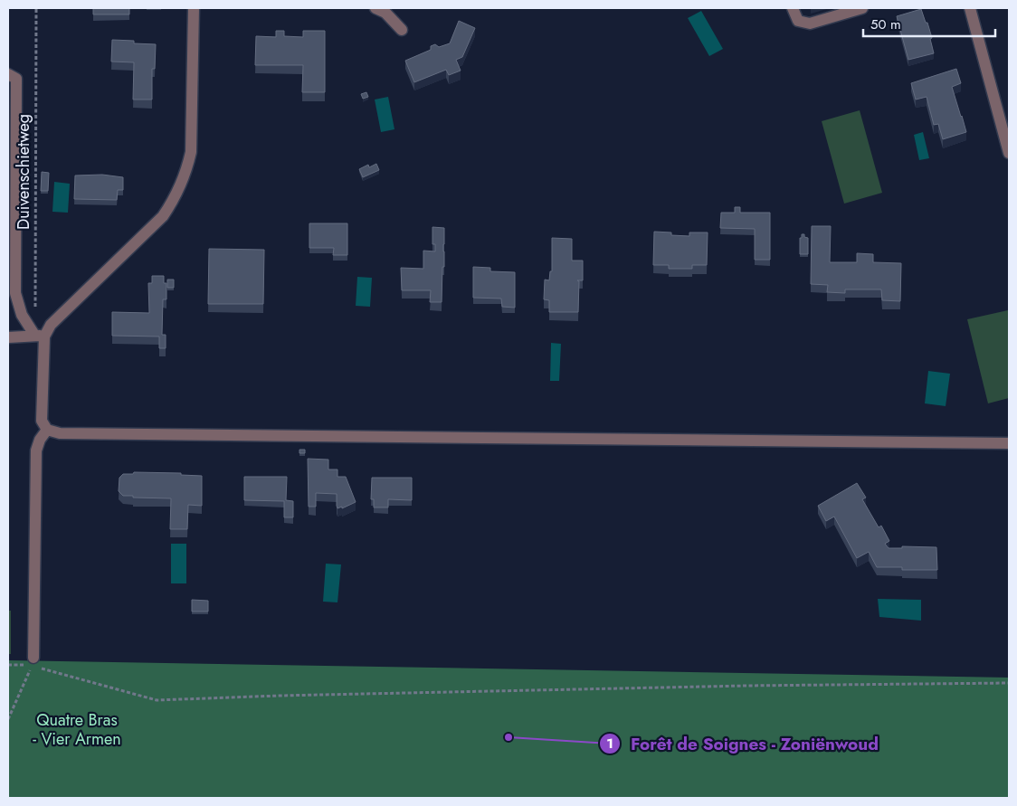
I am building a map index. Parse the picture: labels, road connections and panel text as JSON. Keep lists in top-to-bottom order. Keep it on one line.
{"streets":{"path":["Duivenschietweg"]},"parks":["Quatre Bras - Vier Armen"],"places":["Forêt de Soignes - Zoniënwoud"],"scale_bar":"50 m"}
